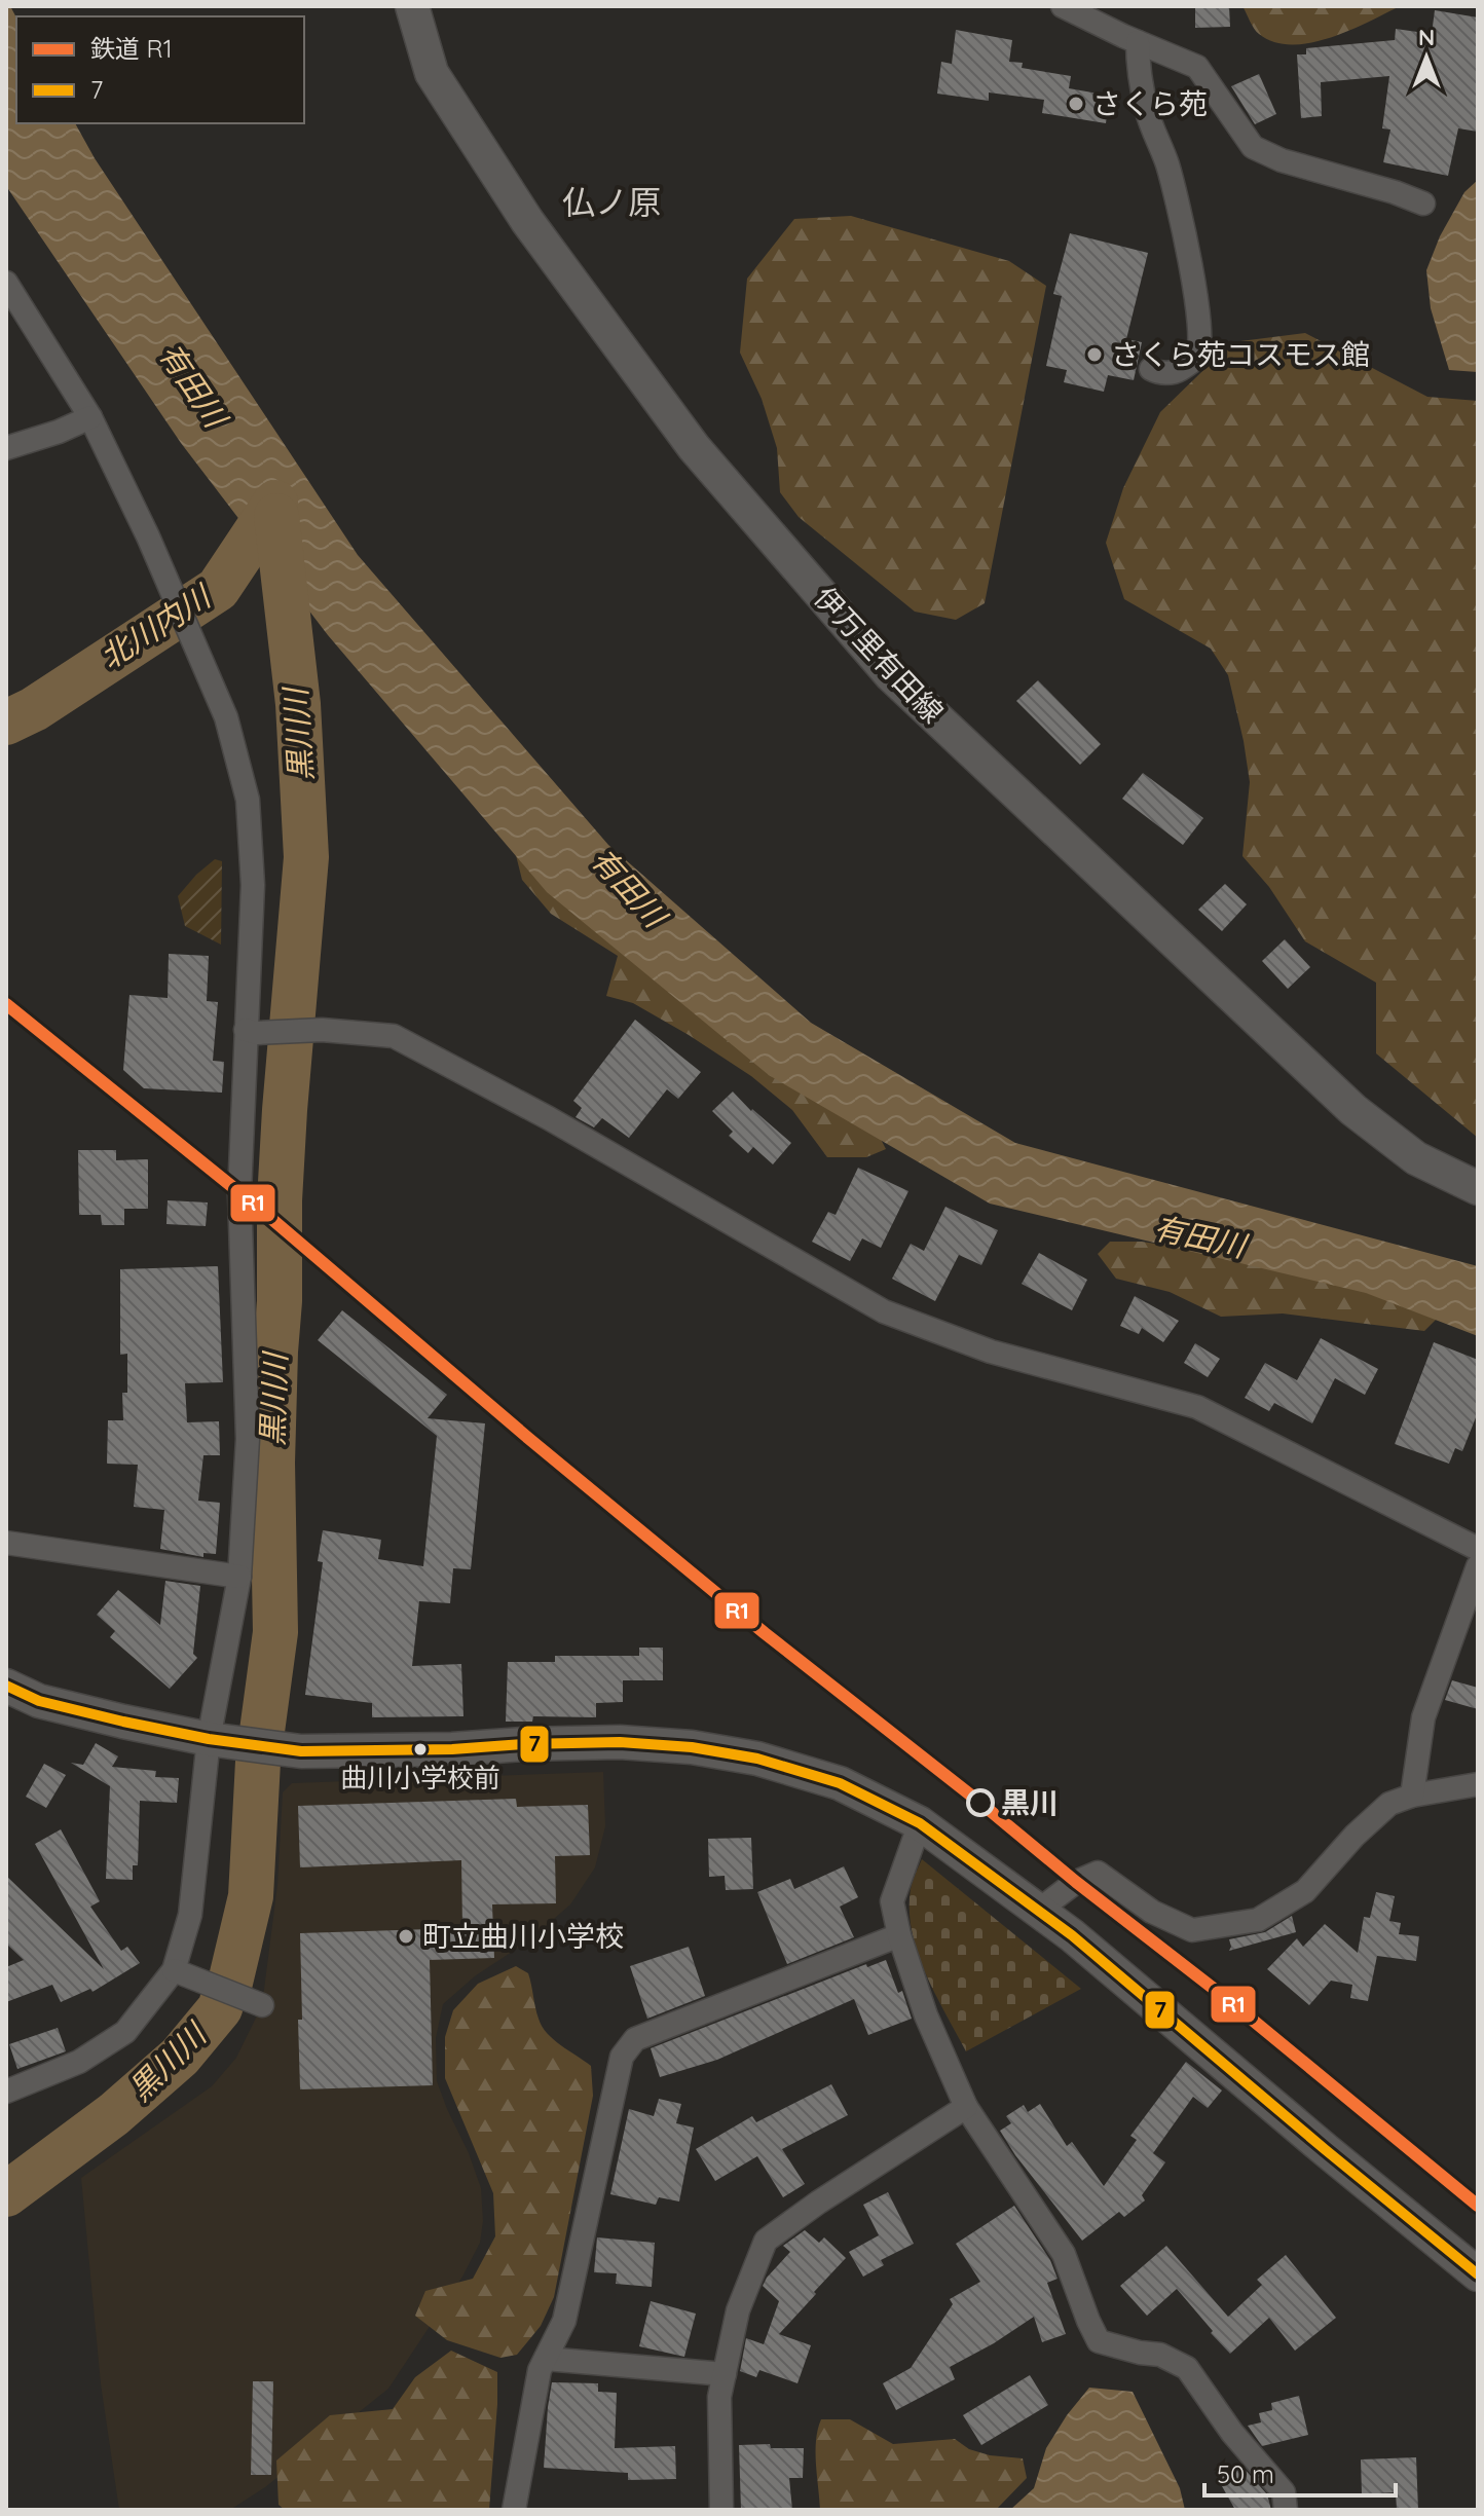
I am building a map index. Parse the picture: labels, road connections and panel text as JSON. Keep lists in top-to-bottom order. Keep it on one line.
{"streets":{"main road":["伊万里有田線"]},"districts":["仏ノ原"],"water":["有田川","北川内川","黒川川"],"places":["さくら苑","さくら苑コスモス館","曲川小学校前","黒川","町立曲川小学校"],"lines":["rail line R1","transit line 7"],"legend":["鉄道 R1","7"],"scale_bar":"50 m","north":"top"}
